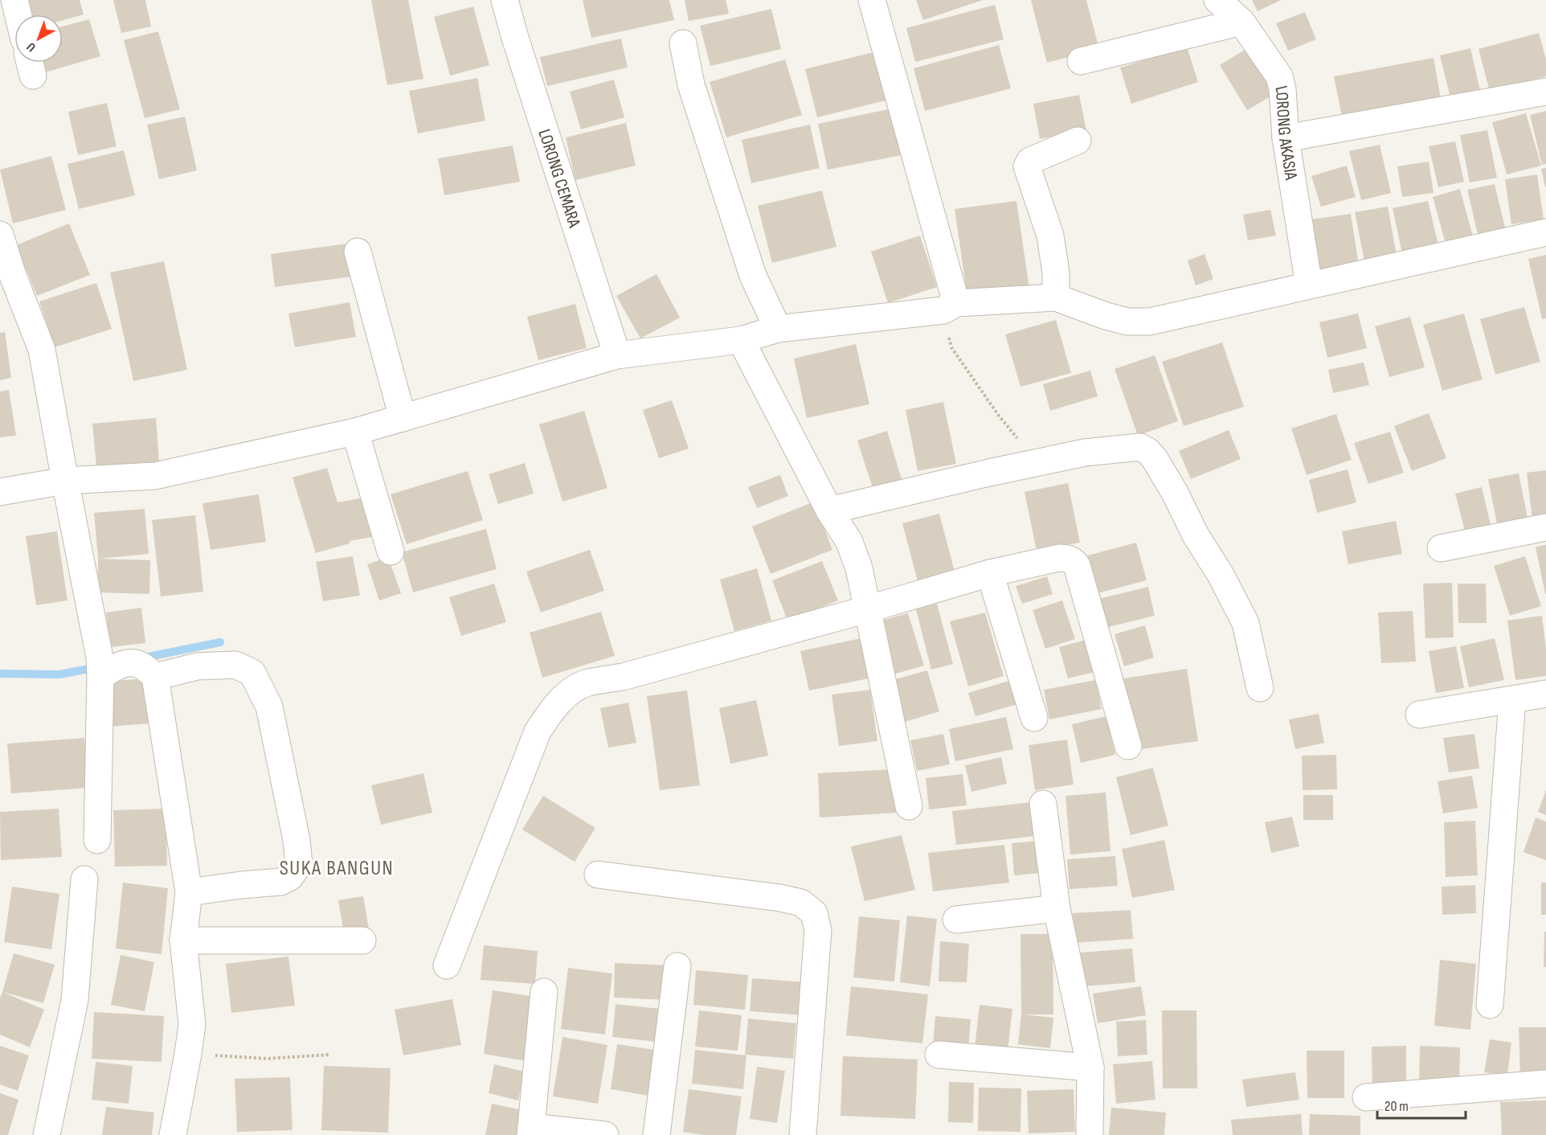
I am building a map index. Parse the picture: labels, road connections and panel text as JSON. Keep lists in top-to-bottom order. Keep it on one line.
{"streets":{"street":["LORONG AKASIA","LORONG CEMARA"]},"districts":["SUKA BANGUN"],"scale_bar":"20 m","north":"bottom left"}
